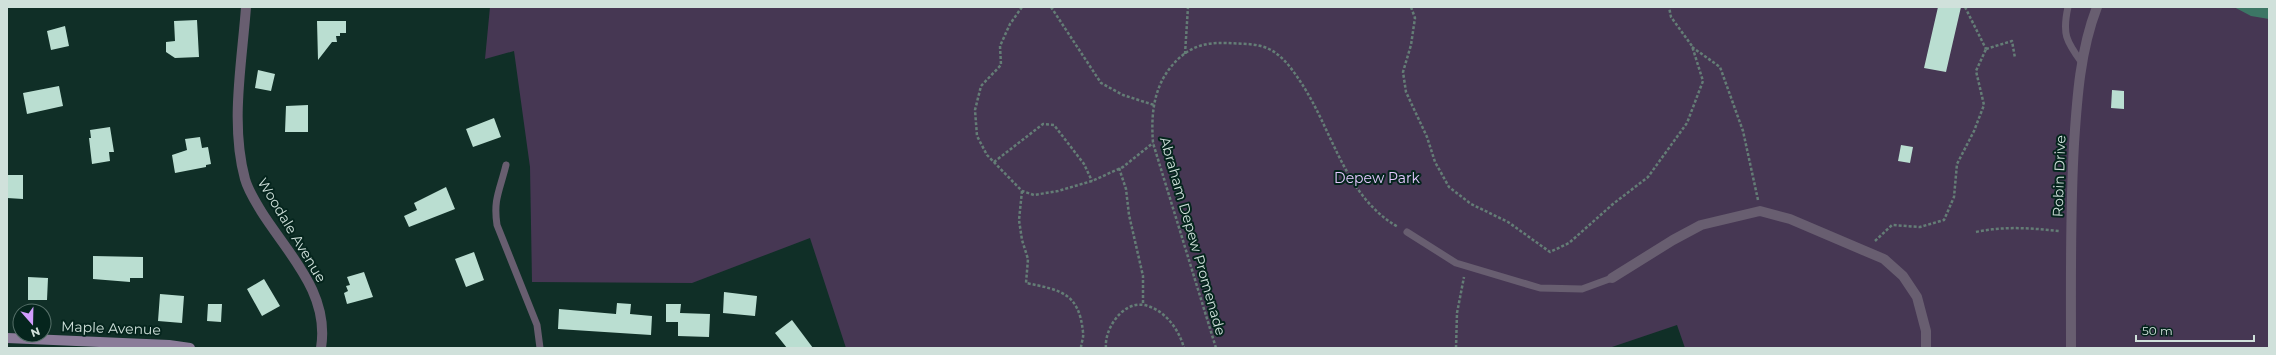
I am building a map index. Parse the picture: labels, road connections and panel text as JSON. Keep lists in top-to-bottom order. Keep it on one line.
{"streets":{"street":["Robin Drive","Woodale Avenue","Maple Avenue"],"path":["Abraham Depew Promenade"]},"parks":["Depew Park"],"scale_bar":"50 m","north":"bottom"}
